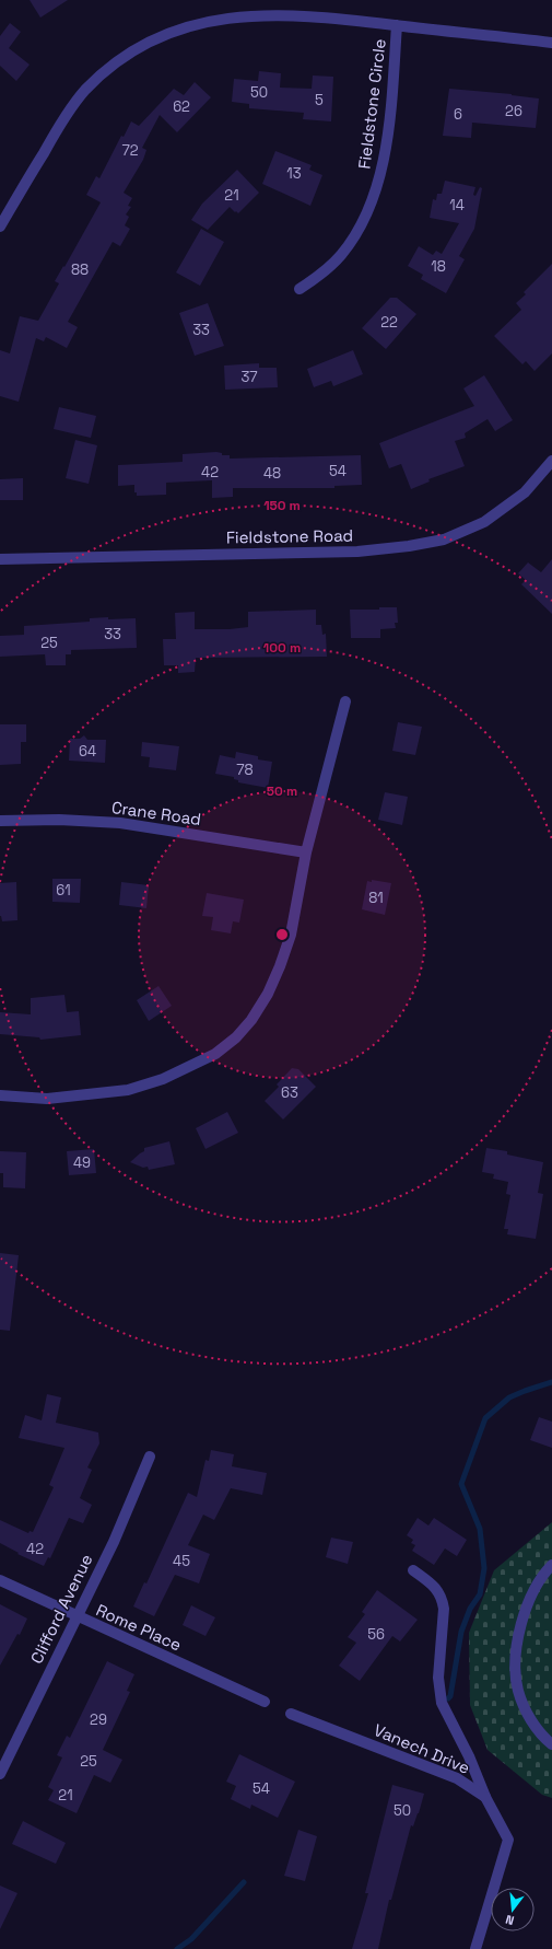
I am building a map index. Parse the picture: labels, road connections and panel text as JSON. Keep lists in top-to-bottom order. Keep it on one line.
{"streets":{"street":["Fieldstone Circle","Fieldstone Road","Crane Road","Clifford Avenue","Rome Place","Vanech Drive"]},"crossings":[["Clifford Avenue","Rome Place"]],"house_numbers":["50","5","62","26","6","72","13","21","14","18","88","22","33","37","54","42","48","33","25","64","78","61","81","63","49","42","45","56","29","25","54","21","50"],"north":"bottom","rings":["150 m","100 m","50 m"]}
